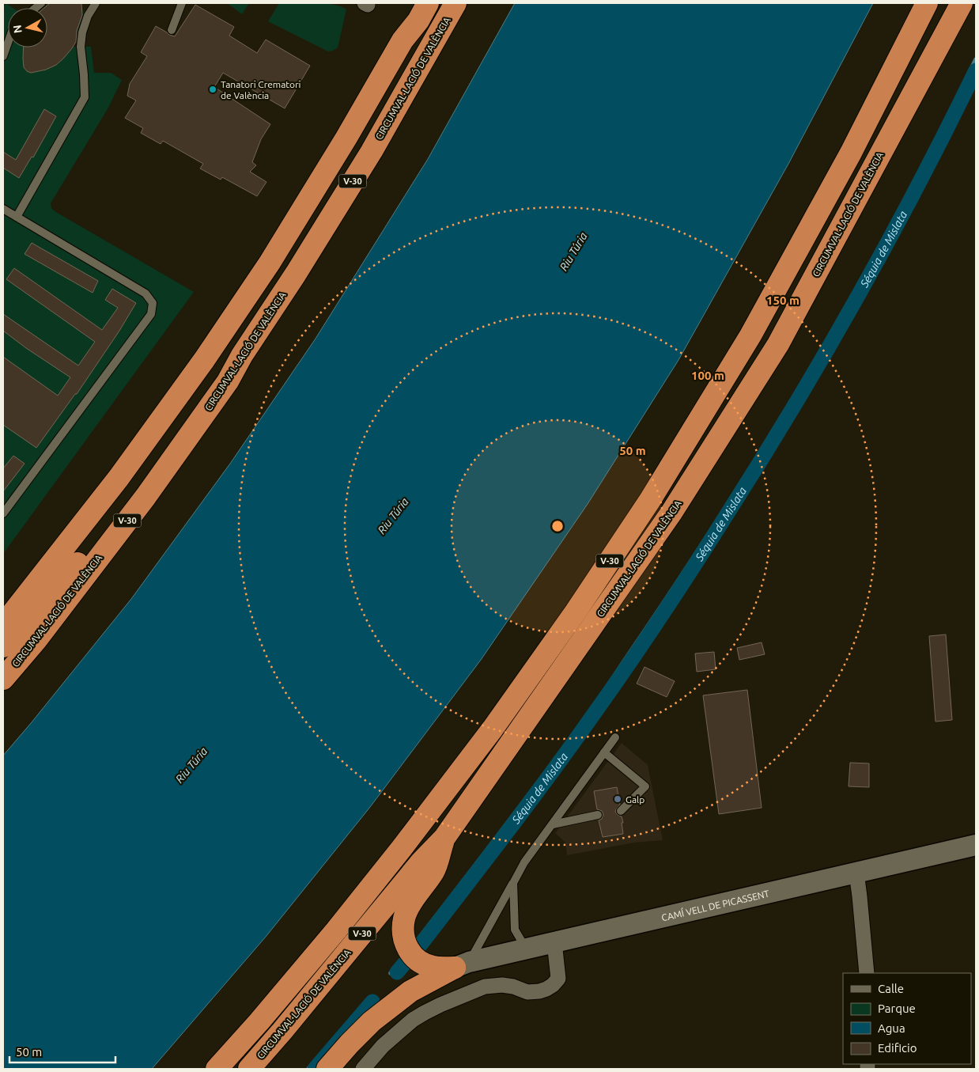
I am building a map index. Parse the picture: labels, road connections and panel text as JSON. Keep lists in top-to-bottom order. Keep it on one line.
{"streets":{"highway":["CIRCUMVAL·LACIÓ DE VALÈNCIA","V-30"],"street":["CAMÍ VELL DE PICASSENT"]},"water":["Séquia de Mislata","Riu Túria"],"places":["Tanatori Crematori de València","Galp"],"legend":["Calle","Parque","Agua","Edificio"],"scale_bar":"50 m","north":"left","rings":["150 m","100 m","50 m"]}
